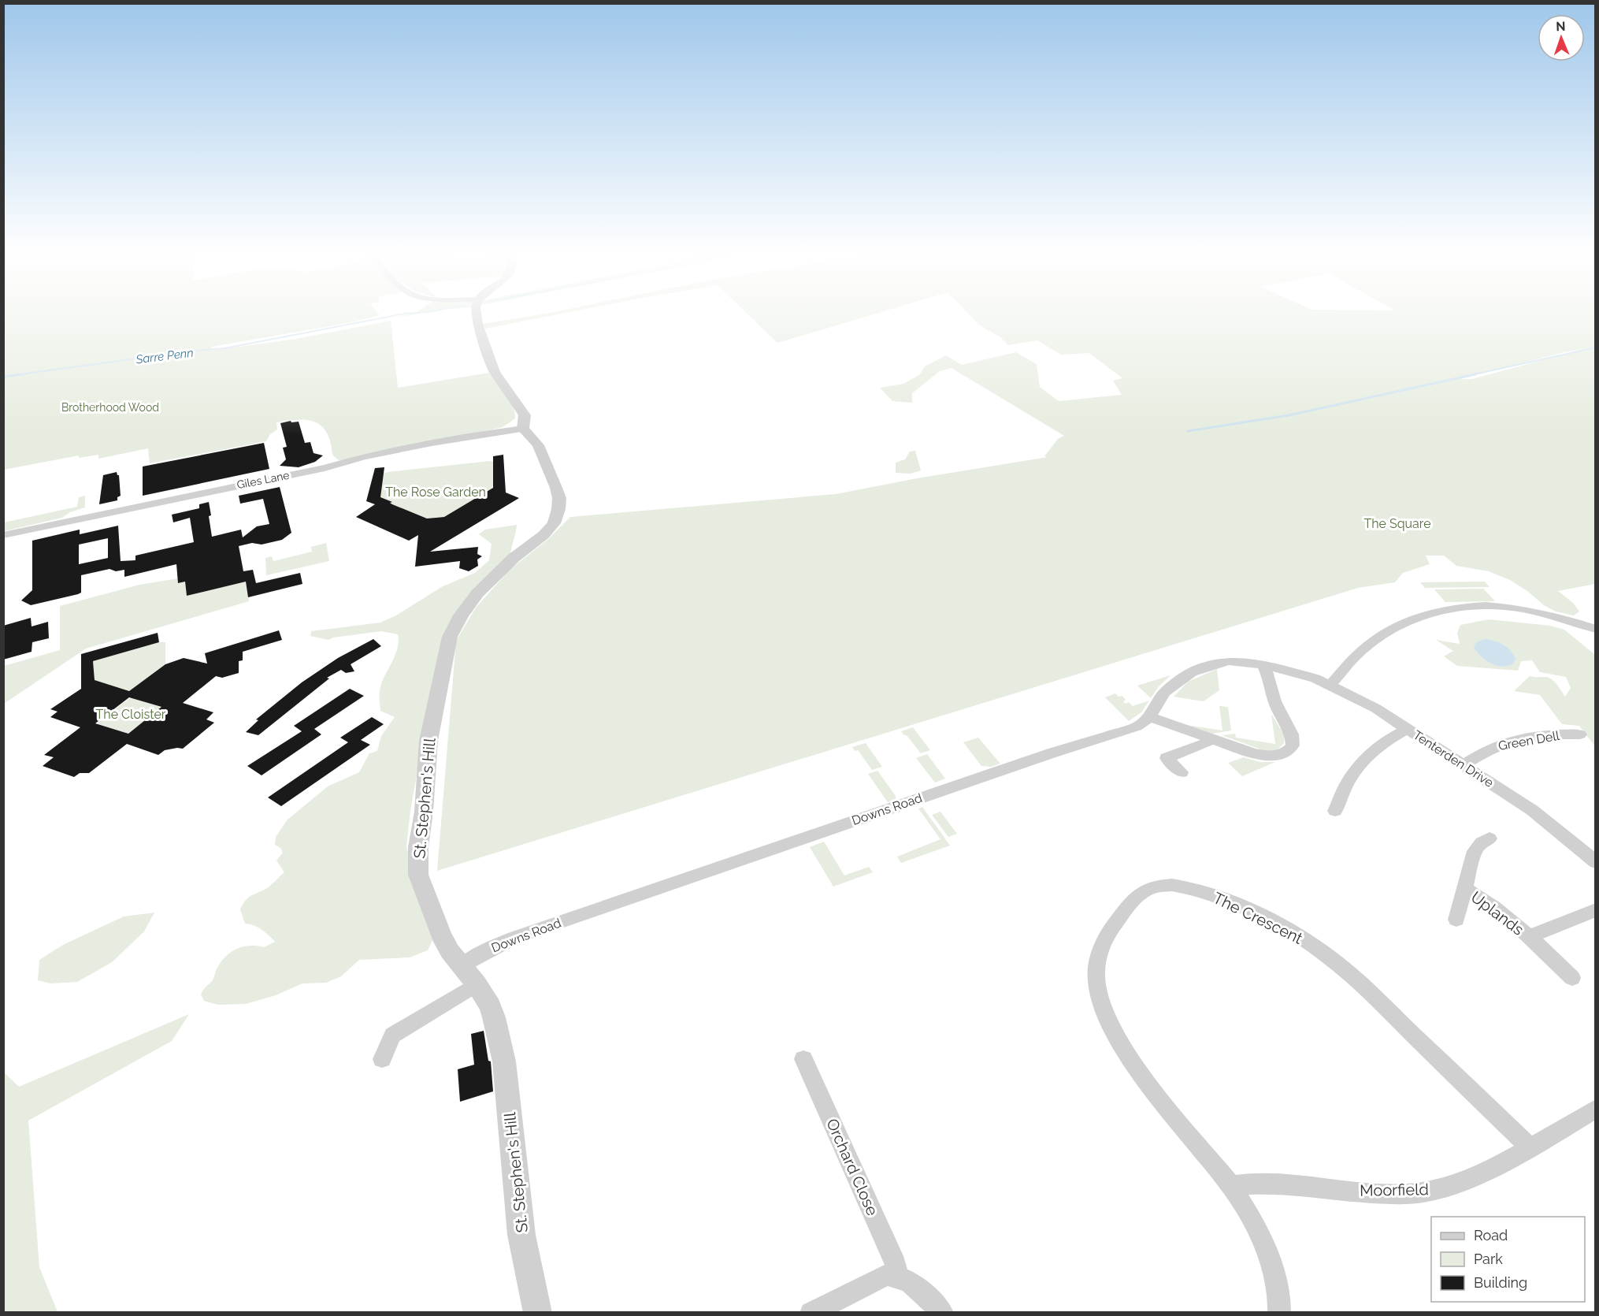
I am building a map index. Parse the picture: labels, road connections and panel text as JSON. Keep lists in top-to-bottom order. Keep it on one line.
{"streets":{"street":["Giles Lane","Green Dell","Tenterden Drive","St. Stephen's Hill","Downs Road","Uplands","The Crescent","Orchard Close","Moorfield"]},"crossings":[["Giles Lane","St. Stephen's Hill"],["Green Dell","Tenterden Drive"],["Tenterden Drive","Downs Road"],["St. Stephen's Hill","Downs Road"],["The Crescent","Moorfield"]],"water":["Sarre Penn"],"parks":["Brotherhood Wood","The Rose Garden","The Square","The Cloister"],"legend":["Road","Park","Building"],"north":"top"}
